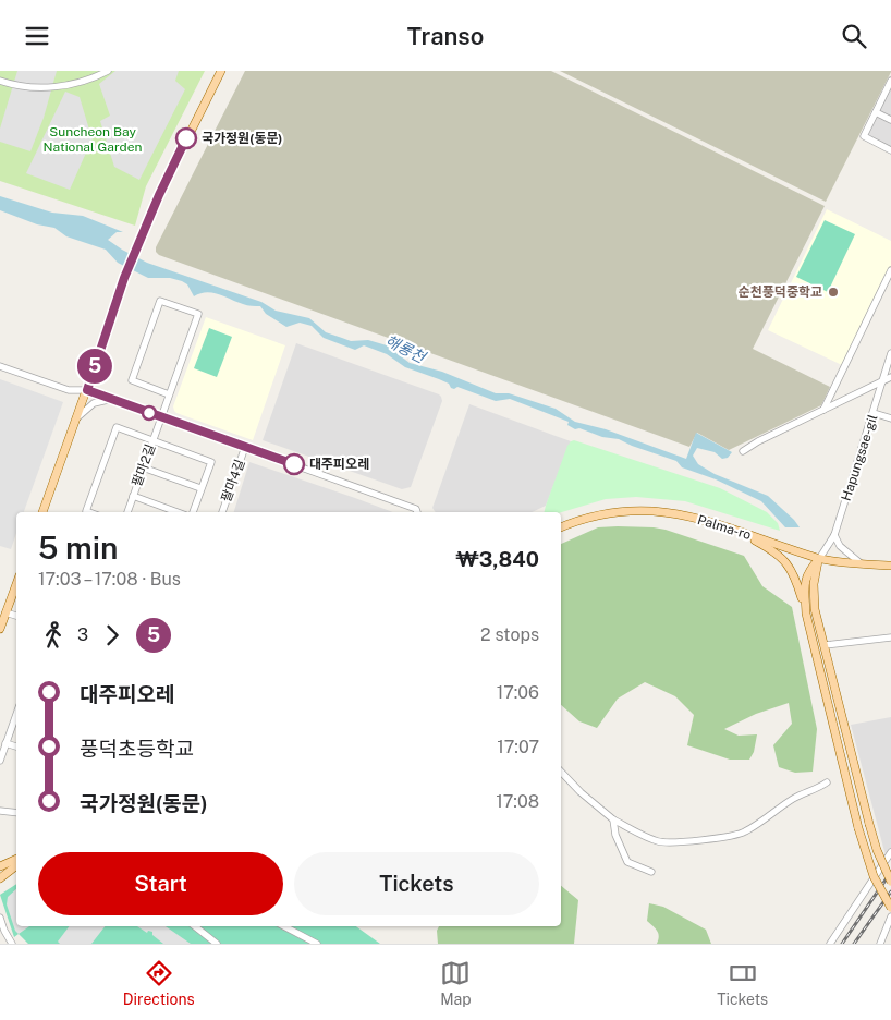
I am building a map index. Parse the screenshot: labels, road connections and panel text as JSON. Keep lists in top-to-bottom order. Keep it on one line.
{"streets":{"main road":["Palma-ro"],"street":["Hapungsae-gil","팔마2길","팔마4길"]},"crossings":[["Hapungsae-gil","Palma-ro"]],"water":["해룡천"],"parks":["Suncheon Bay National Garden"],"places":["국가정원(동문)","순천풍덕중학교","대주피오레"],"lines":["bus line 5"],"page":{"header":"Transo","on_map":"5","heading":["5 min","17:03 – 17:08 · Bus","₩3,840"],"legs":["3","5","2 stops"],"list":[{"name":"대주피오레","value":"17:06"},{"name":"풍덕초등학교","value":"17:07"},{"name":"국가정원(동문)","value":"17:08"}],"buttons":["Start","Tickets"],"tabs":["Directions","Map","Tickets"]}}
